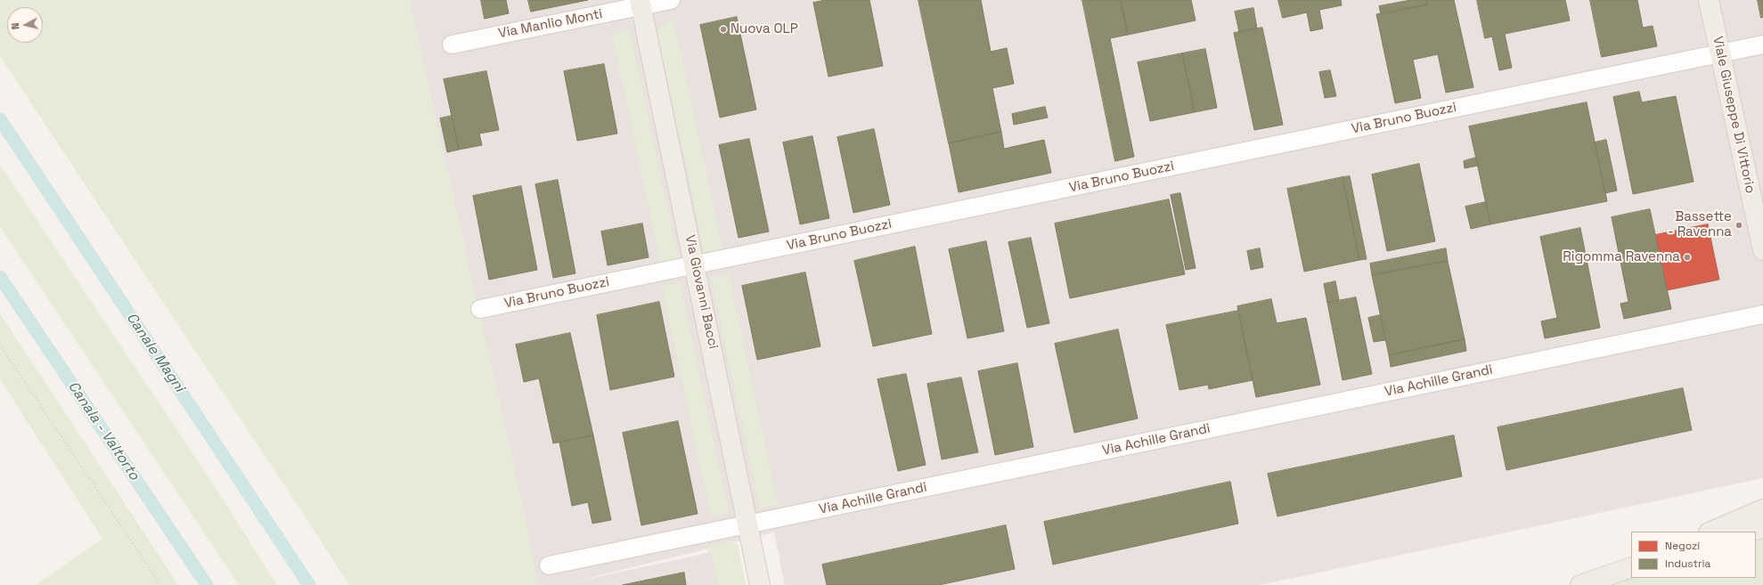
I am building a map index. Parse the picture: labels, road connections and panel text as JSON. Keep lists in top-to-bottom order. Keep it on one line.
{"streets":{"main road":["Viale Giuseppe Di Vittorio","Via Giovanni Bacci"],"street":["Via Manlio Monti","Via Bruno Buozzi","Via Achille Grandi"]},"crossings":[["Via Manlio Monti","Via Giovanni Bacci"],["Viale Giuseppe Di Vittorio","Via Bruno Buozzi"],["Via Bruno Buozzi","Via Giovanni Bacci"],["Via Giovanni Bacci","Via Achille Grandi"]],"water":["Canale Magni","Canala - Valtorto"],"places":["Nuova OLP","Bassette - Ravenna","Rigomma Ravenna"],"legend":["Negozi","Industria"],"north":"left"}
